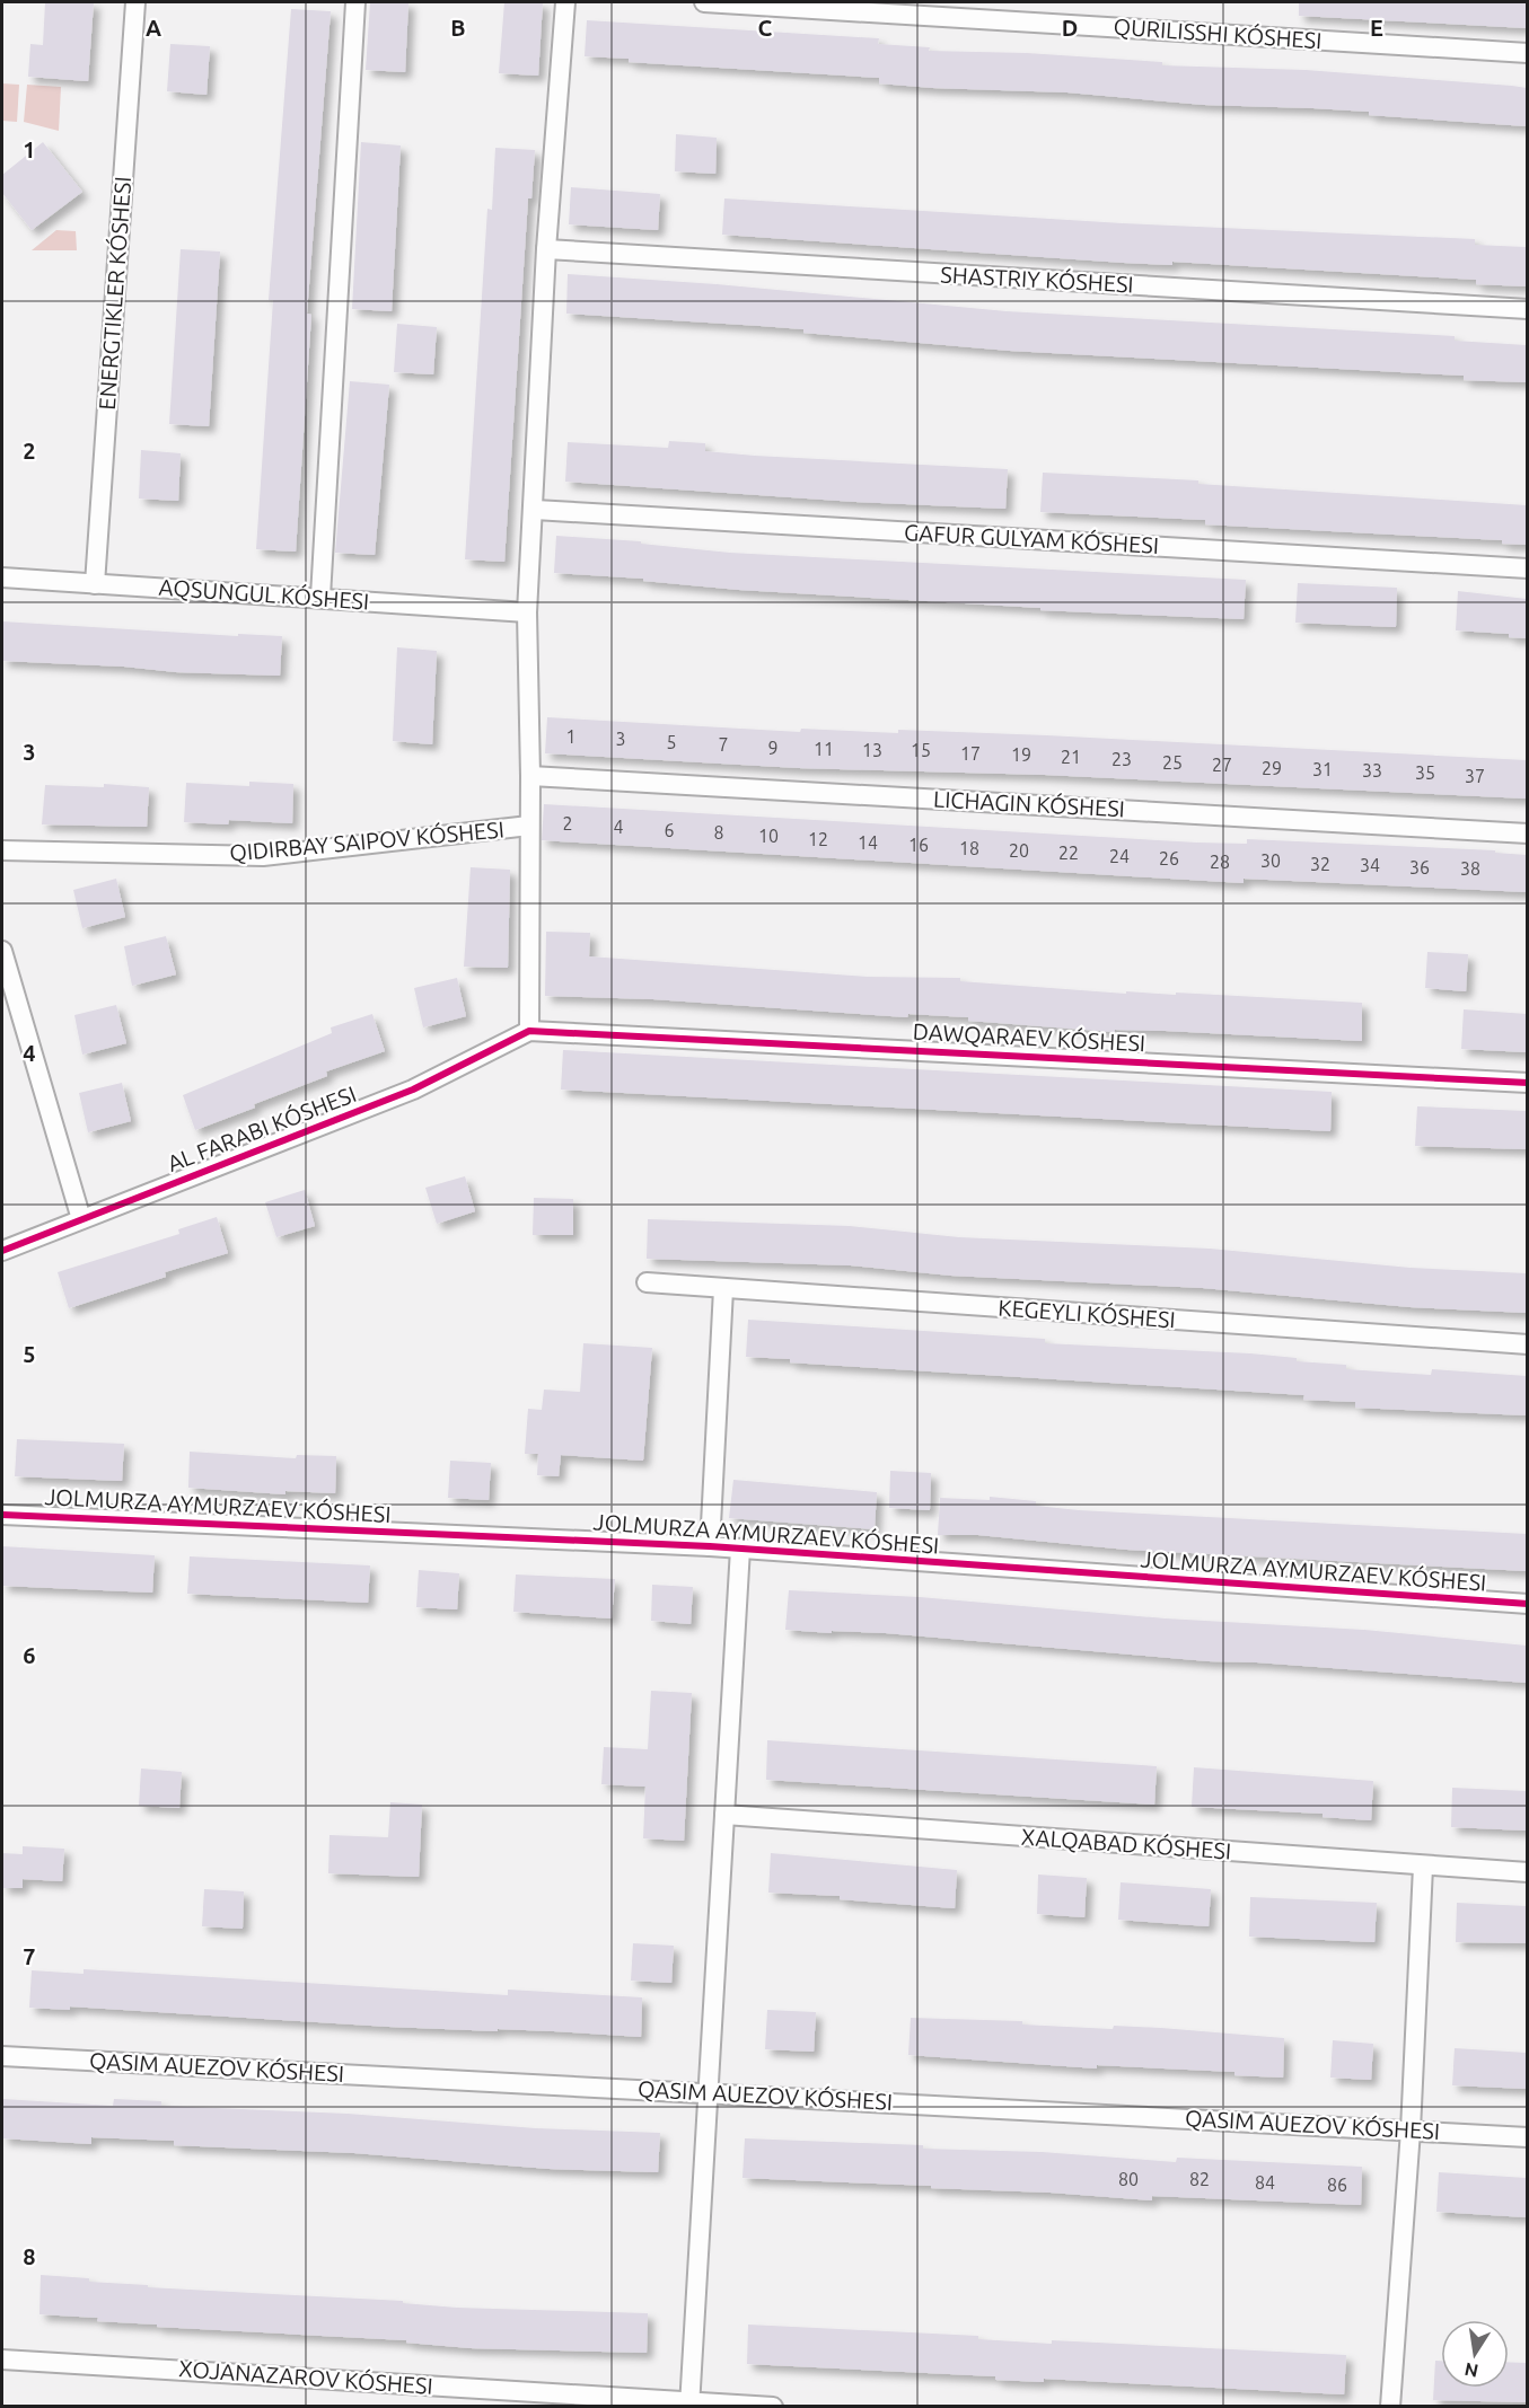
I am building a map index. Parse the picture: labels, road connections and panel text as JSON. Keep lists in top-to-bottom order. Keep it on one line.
{"streets":{"street":["SHASTRIY KÓSHESI","ENERGTIKLER KÓSHESI","GAFUR GULYAM KÓSHESI","AQSUNGUL KÓSHESI","LICHAGIN KÓSHESI","DAWQARAEV KÓSHESI","AL FARABI KÓSHESI","KEGEYLI KÓSHESI","JOLMURZA AYMURZAEV KÓSHESI","XALQABAD KÓSHESI","XOJANAZAROV KÓSHESI"]},"crossings":[["ENERGTIKLER KÓSHESI","AQSUNGUL KÓSHESI"],["DAWQARAEV KÓSHESI","AL FARABI KÓSHESI"]],"house_numbers":["1","3","5","7","9","11","13","15","17","19","21","23","25","27","29","31","33","35","37","2","4","6","8","10","12","14","16","18","20","22","24","26","30","28","32","34","36","38","80","82","84","86"],"north":"bottom","grid":{"columns":["A","B","C","D","E"],"rows":["1","2","3","4","5","6","7","8"]}}
